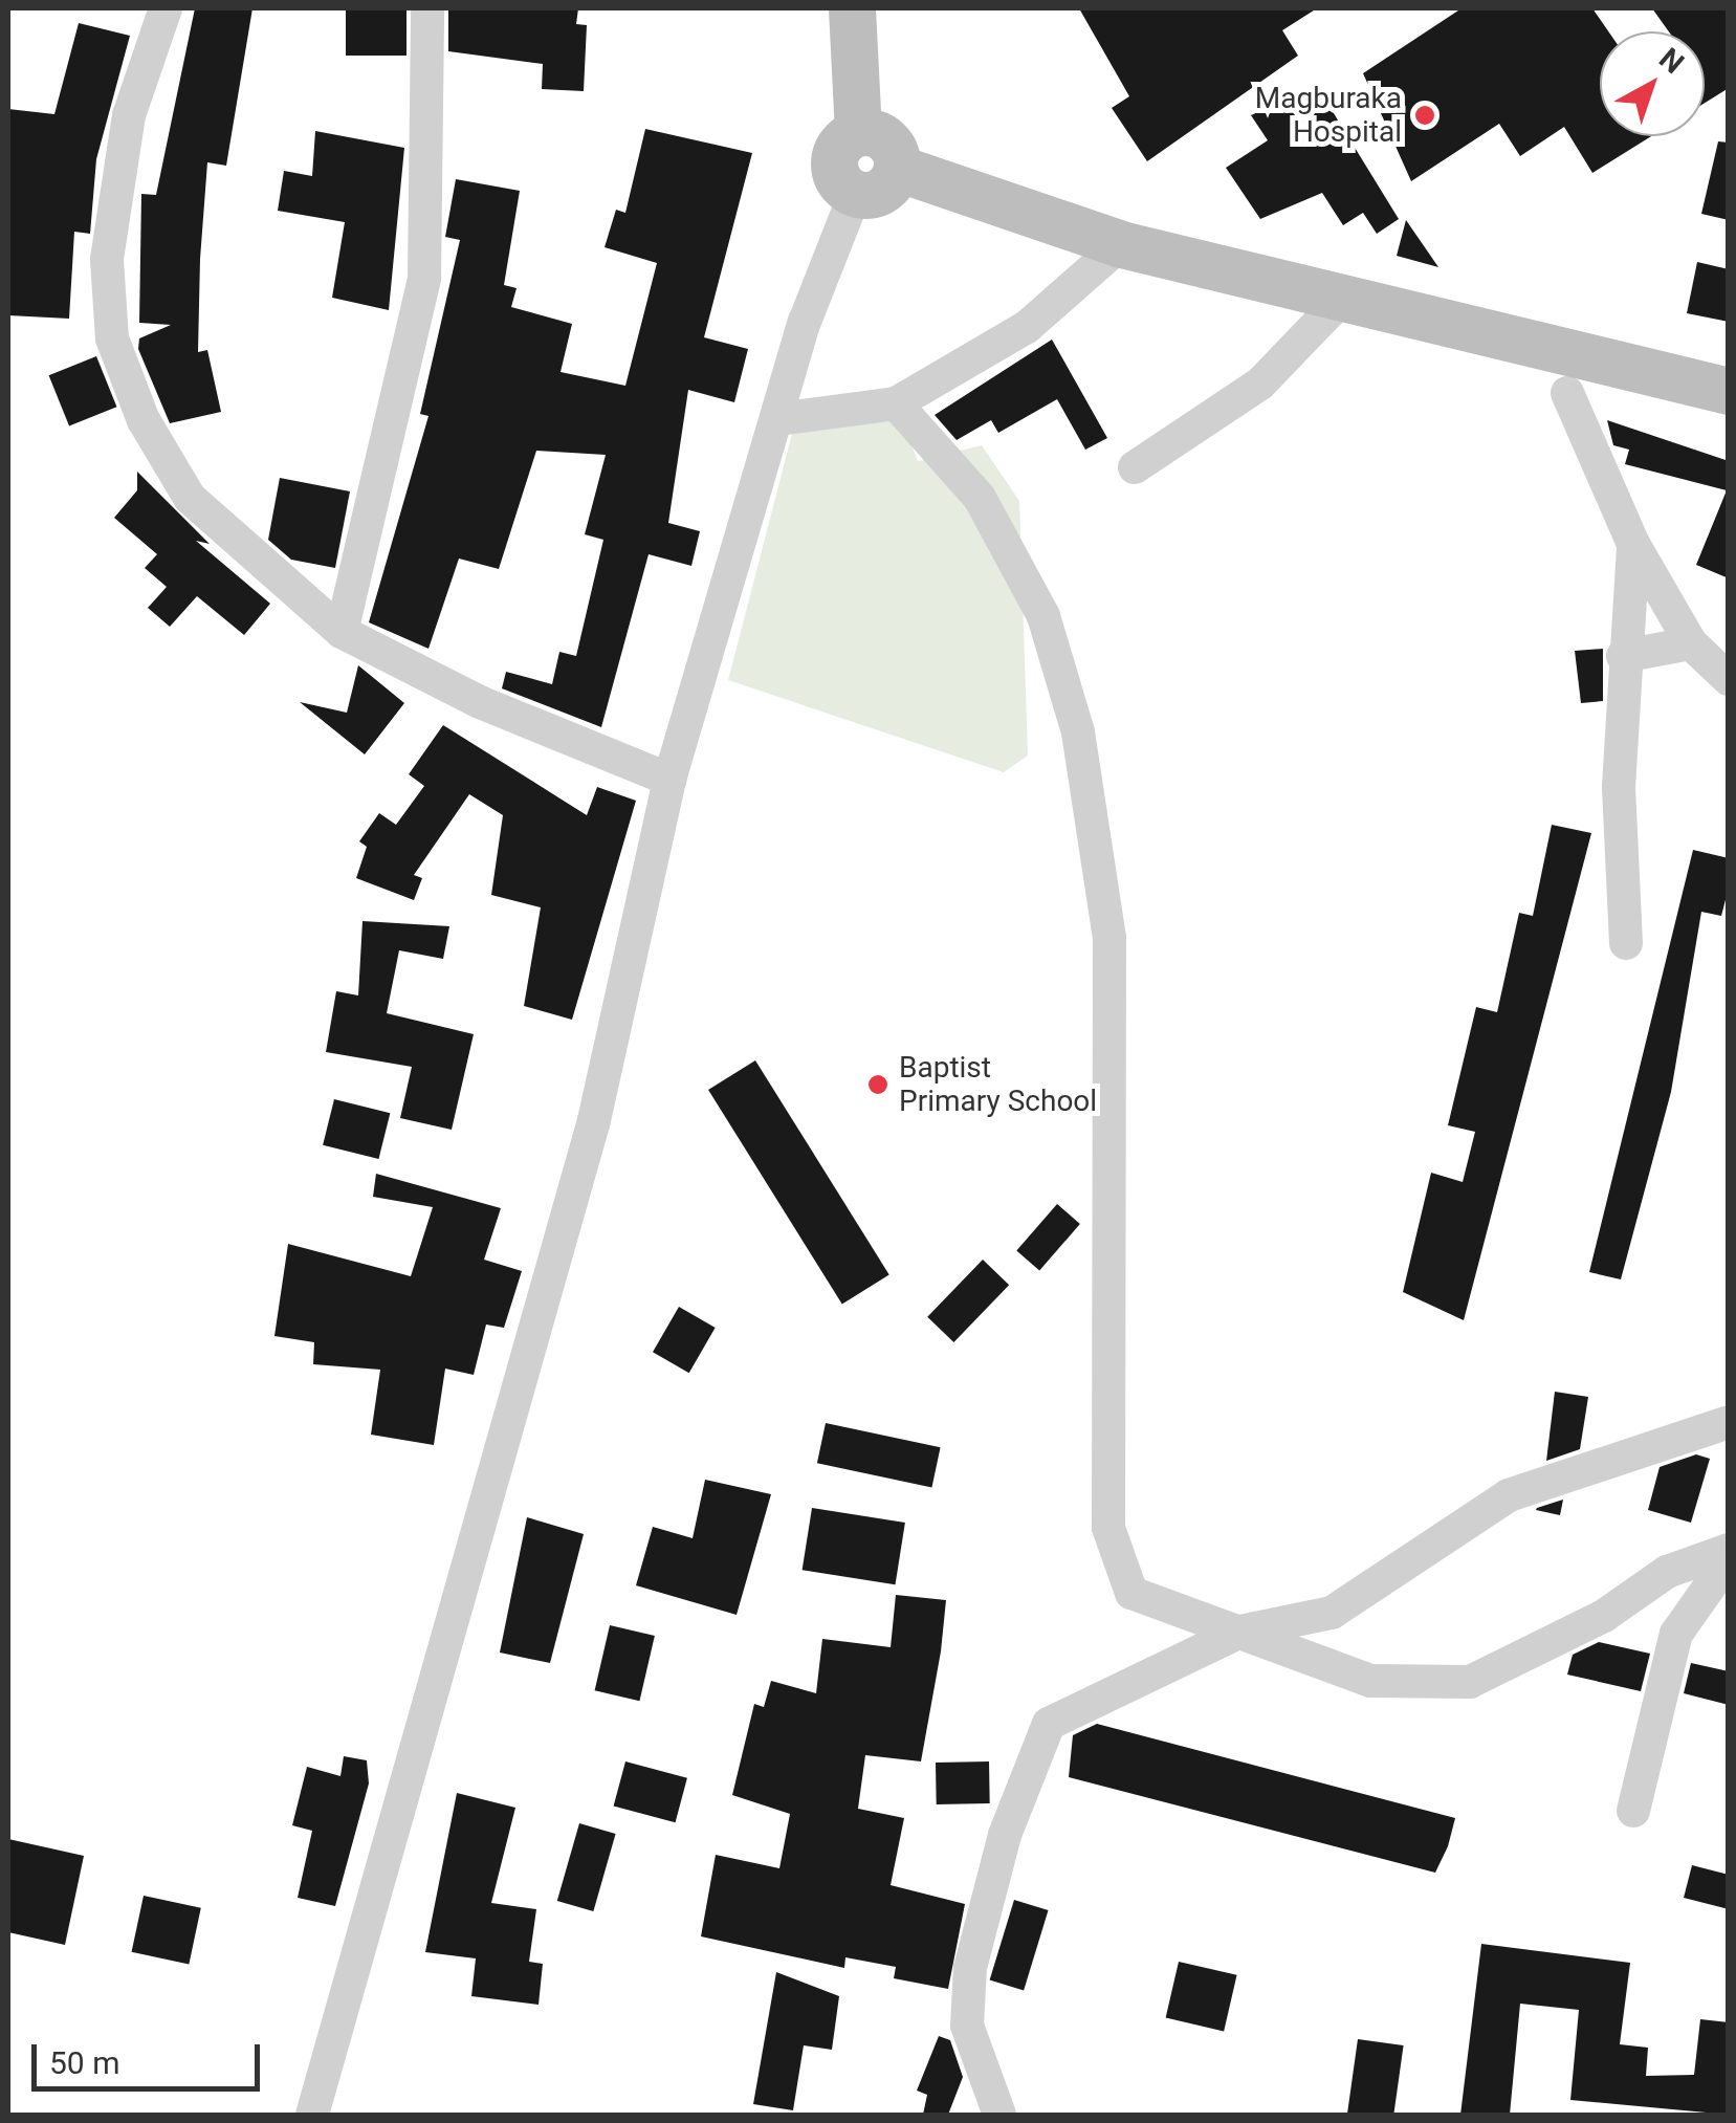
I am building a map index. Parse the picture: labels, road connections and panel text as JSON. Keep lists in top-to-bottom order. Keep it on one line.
{"places":["Magburaka Hospital","Baptist Primary School"],"scale_bar":"50 m","north":"top right"}
